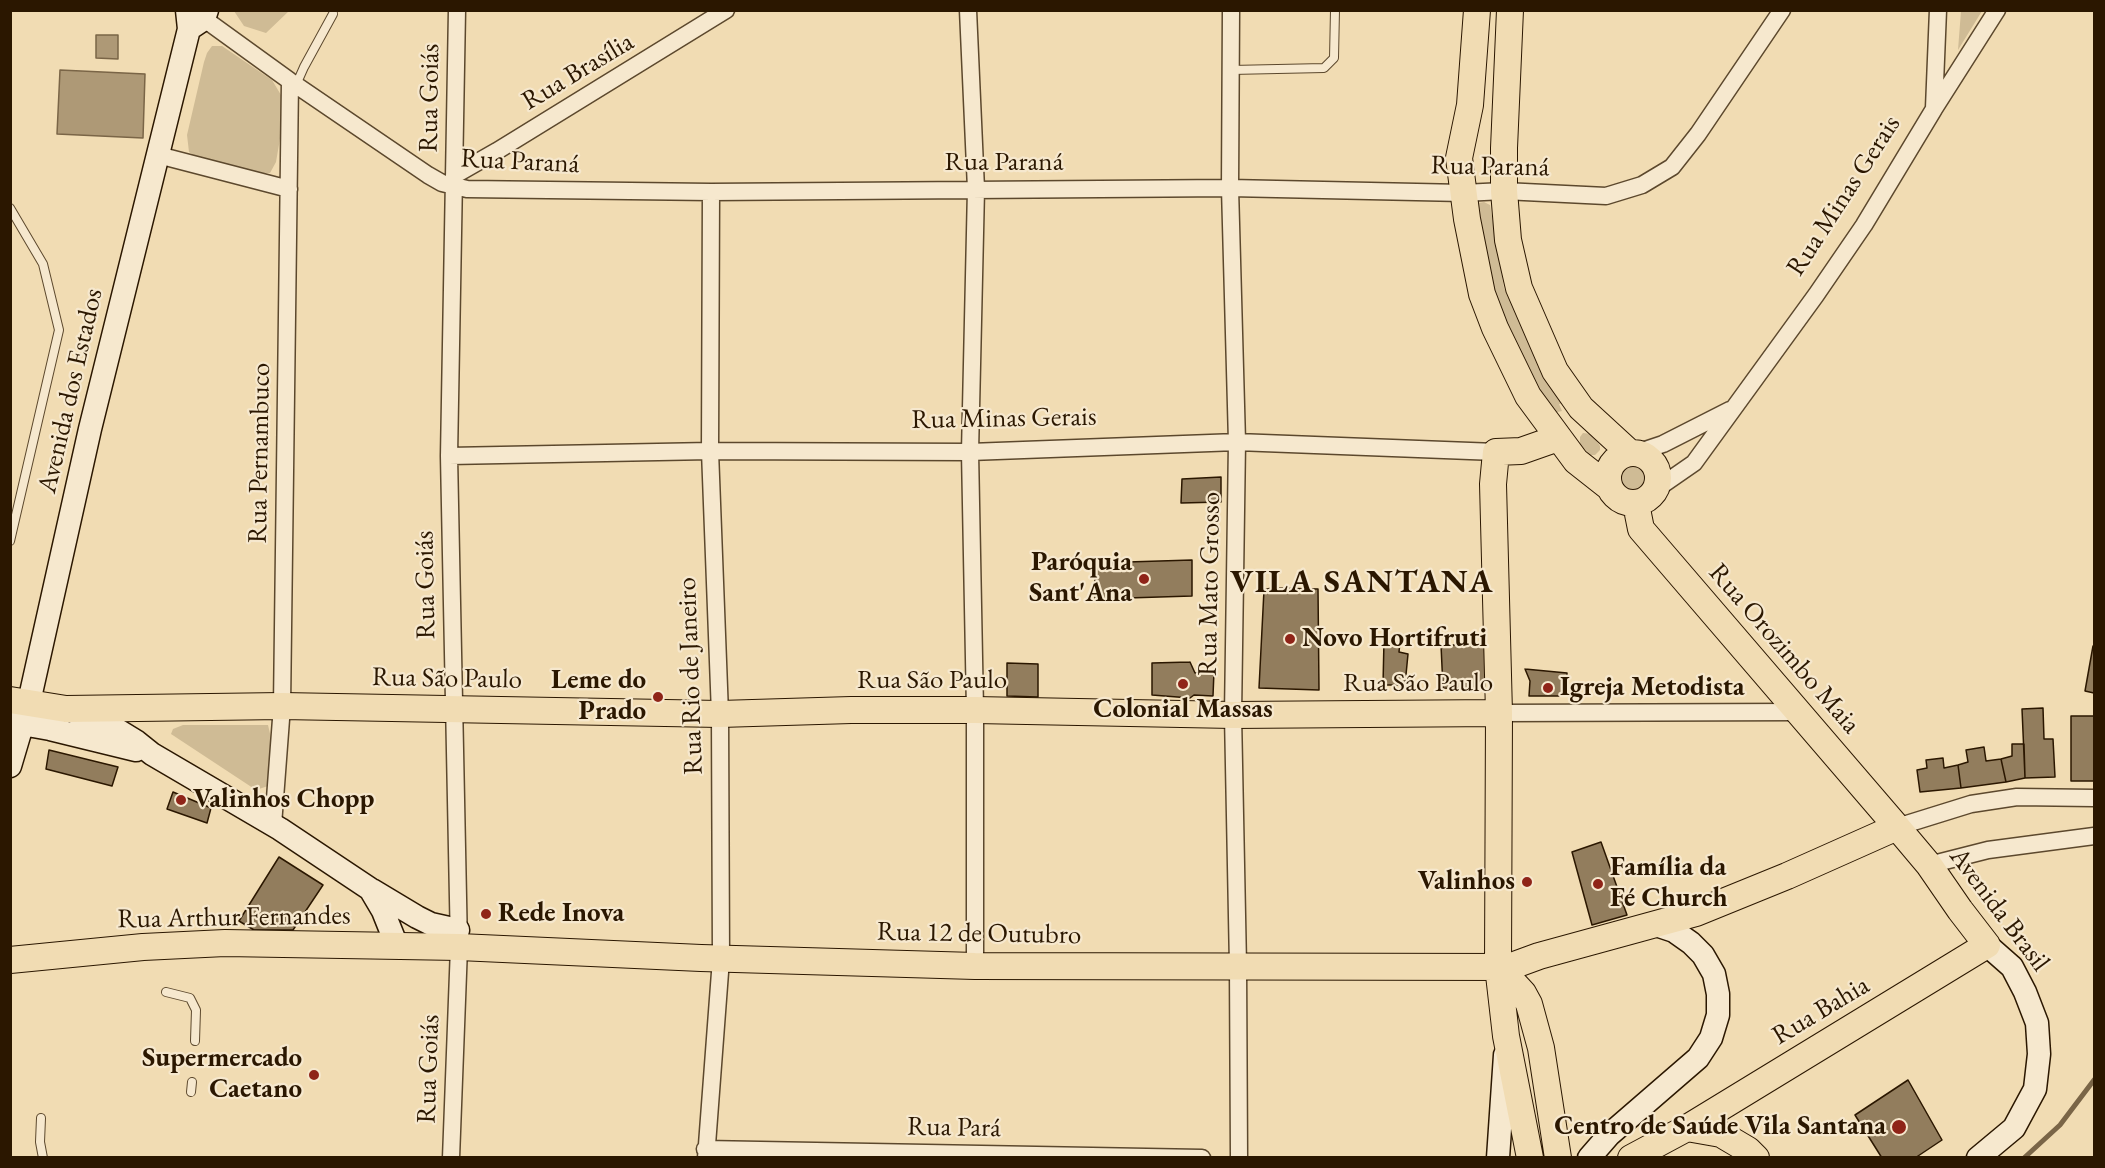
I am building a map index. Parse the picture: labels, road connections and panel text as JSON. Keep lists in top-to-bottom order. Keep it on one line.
{"streets":{"main road":["Rua Minas Gerais","Avenida dos Estados","Rua Orozimbo Maia","Rua São Paulo","Avenida Brasil","Rua Arthur Fernandes","Rua 12 de Outubro","Rua Bahia"],"street":["Rua Brasília","Rua Goiás","Rua Paraná","Rua Pernambuco","Rua Mato Grosso","Rua Rio de Janeiro","Rua Pará"]},"crossings":[["Rua Brasília","Rua Goiás"],["Rua Brasília","Rua Paraná"],["Rua Goiás","Rua Paraná"],["Rua Goiás","Rua Minas Gerais"],["Rua Goiás","Rua São Paulo"],["Rua Goiás","Rua Arthur Fernandes"],["Rua Goiás","Rua 12 de Outubro"],["Rua Paraná","Avenida dos Estados"],["Rua Paraná","Rua Pernambuco"],["Rua Paraná","Rua Mato Grosso"],["Rua Paraná","Rua Rio de Janeiro"],["Rua Minas Gerais","Rua Mato Grosso"],["Rua Minas Gerais","Rua Orozimbo Maia"],["Rua Minas Gerais","Rua Rio de Janeiro"],["Avenida dos Estados","Rua São Paulo"],["Rua Pernambuco","Rua São Paulo"],["Rua Mato Grosso","Rua São Paulo"],["Rua Mato Grosso","Rua 12 de Outubro"],["Rua Orozimbo Maia","Rua São Paulo"],["Rua Orozimbo Maia","Avenida Brasil"],["Rua Orozimbo Maia","Rua 12 de Outubro"],["Rua Rio de Janeiro","Rua São Paulo"],["Rua Rio de Janeiro","Rua 12 de Outubro"],["Rua Rio de Janeiro","Rua Pará"],["Avenida Brasil","Rua 12 de Outubro"],["Avenida Brasil","Rua Bahia"],["Rua Arthur Fernandes","Rua 12 de Outubro"]],"districts":["VILA SANTANA"],"places":["Paróquia Sant'Ana","Novo Hortifruti","Colonial Massas","Igreja Metodista","Leme do Prado","Valinhos Chopp","Valinhos","Família da Fé Church","Rede Inova","Supermercado Caetano","Centro de Saúde Vila Santana"]}
